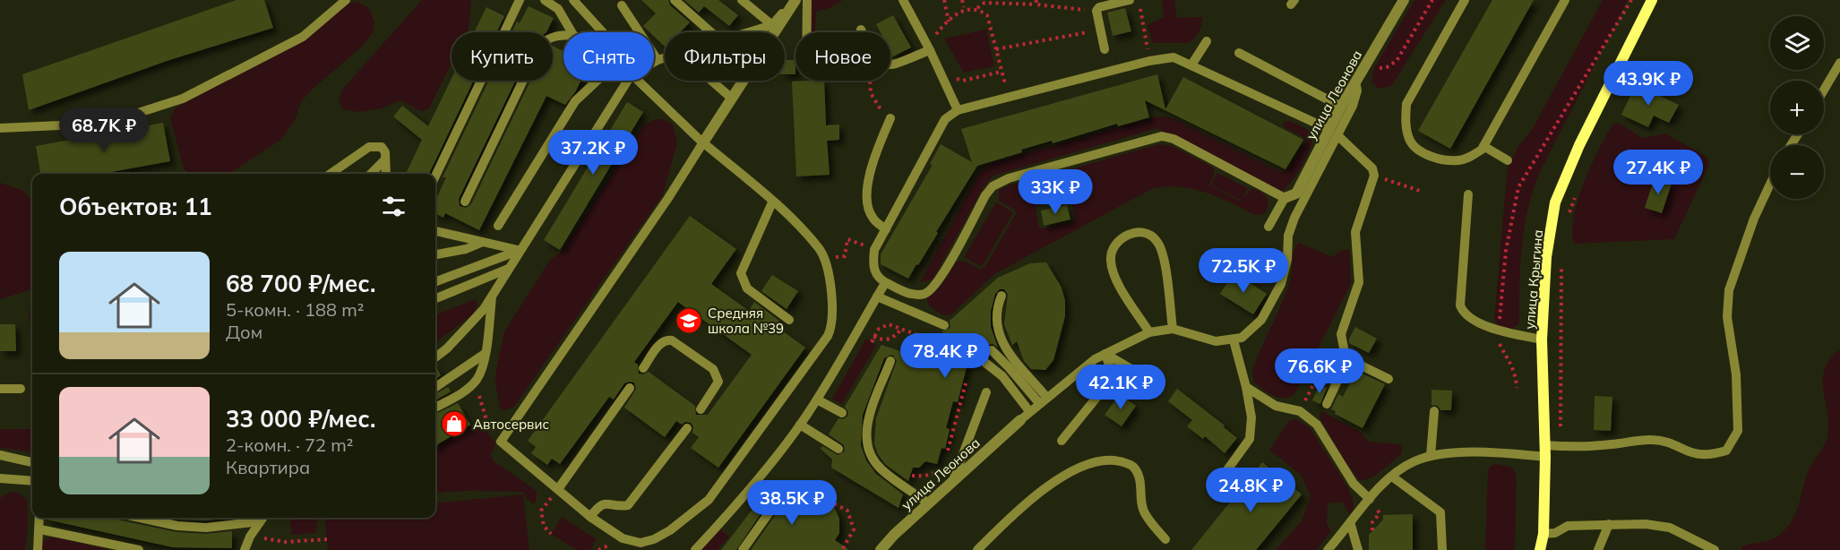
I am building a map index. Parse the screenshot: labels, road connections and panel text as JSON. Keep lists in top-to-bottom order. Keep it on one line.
{"streets":{"main road":["улица Крыгина"],"street":["улица Леонова"]},"places":{"school or university":["Средняя школа №39"],"shop":["Автосервис"]},"page":{"map_buttons":["+","−"],"chip":["Купить","Снять","Фильтры","Новое"],"price":["43.9K ₽","68.7K ₽","37.2K ₽","27.4K ₽","33K ₽","72.5K ₽","78.4K ₽","76.6K ₽","42.1K ₽","24.8K ₽","38.5K ₽"],"heading":"Объектов: 11","list":[{"name":"68 700 ₽/мес.","note":"5-комн. · 188 m² · Дом"},{"name":"33 000 ₽/мес.","note":"2-комн. · 72 m² · Квартира"}]}}
